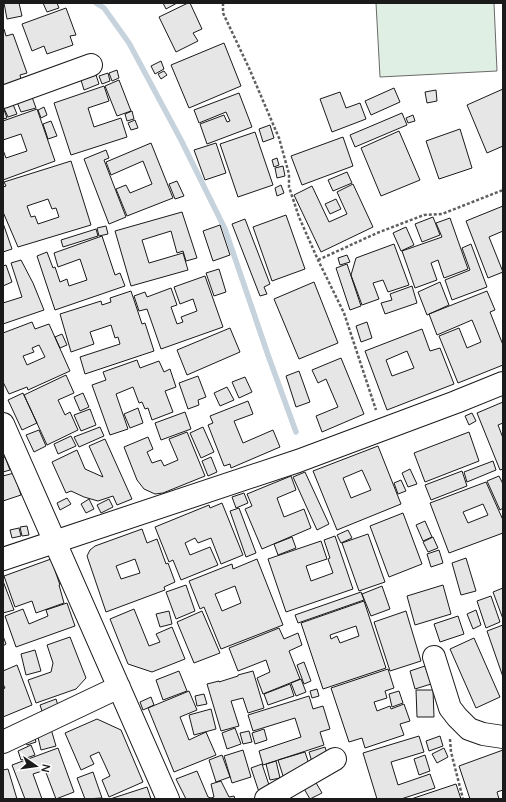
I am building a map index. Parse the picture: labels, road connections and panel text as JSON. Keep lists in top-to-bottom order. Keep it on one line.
{"north":"right"}
